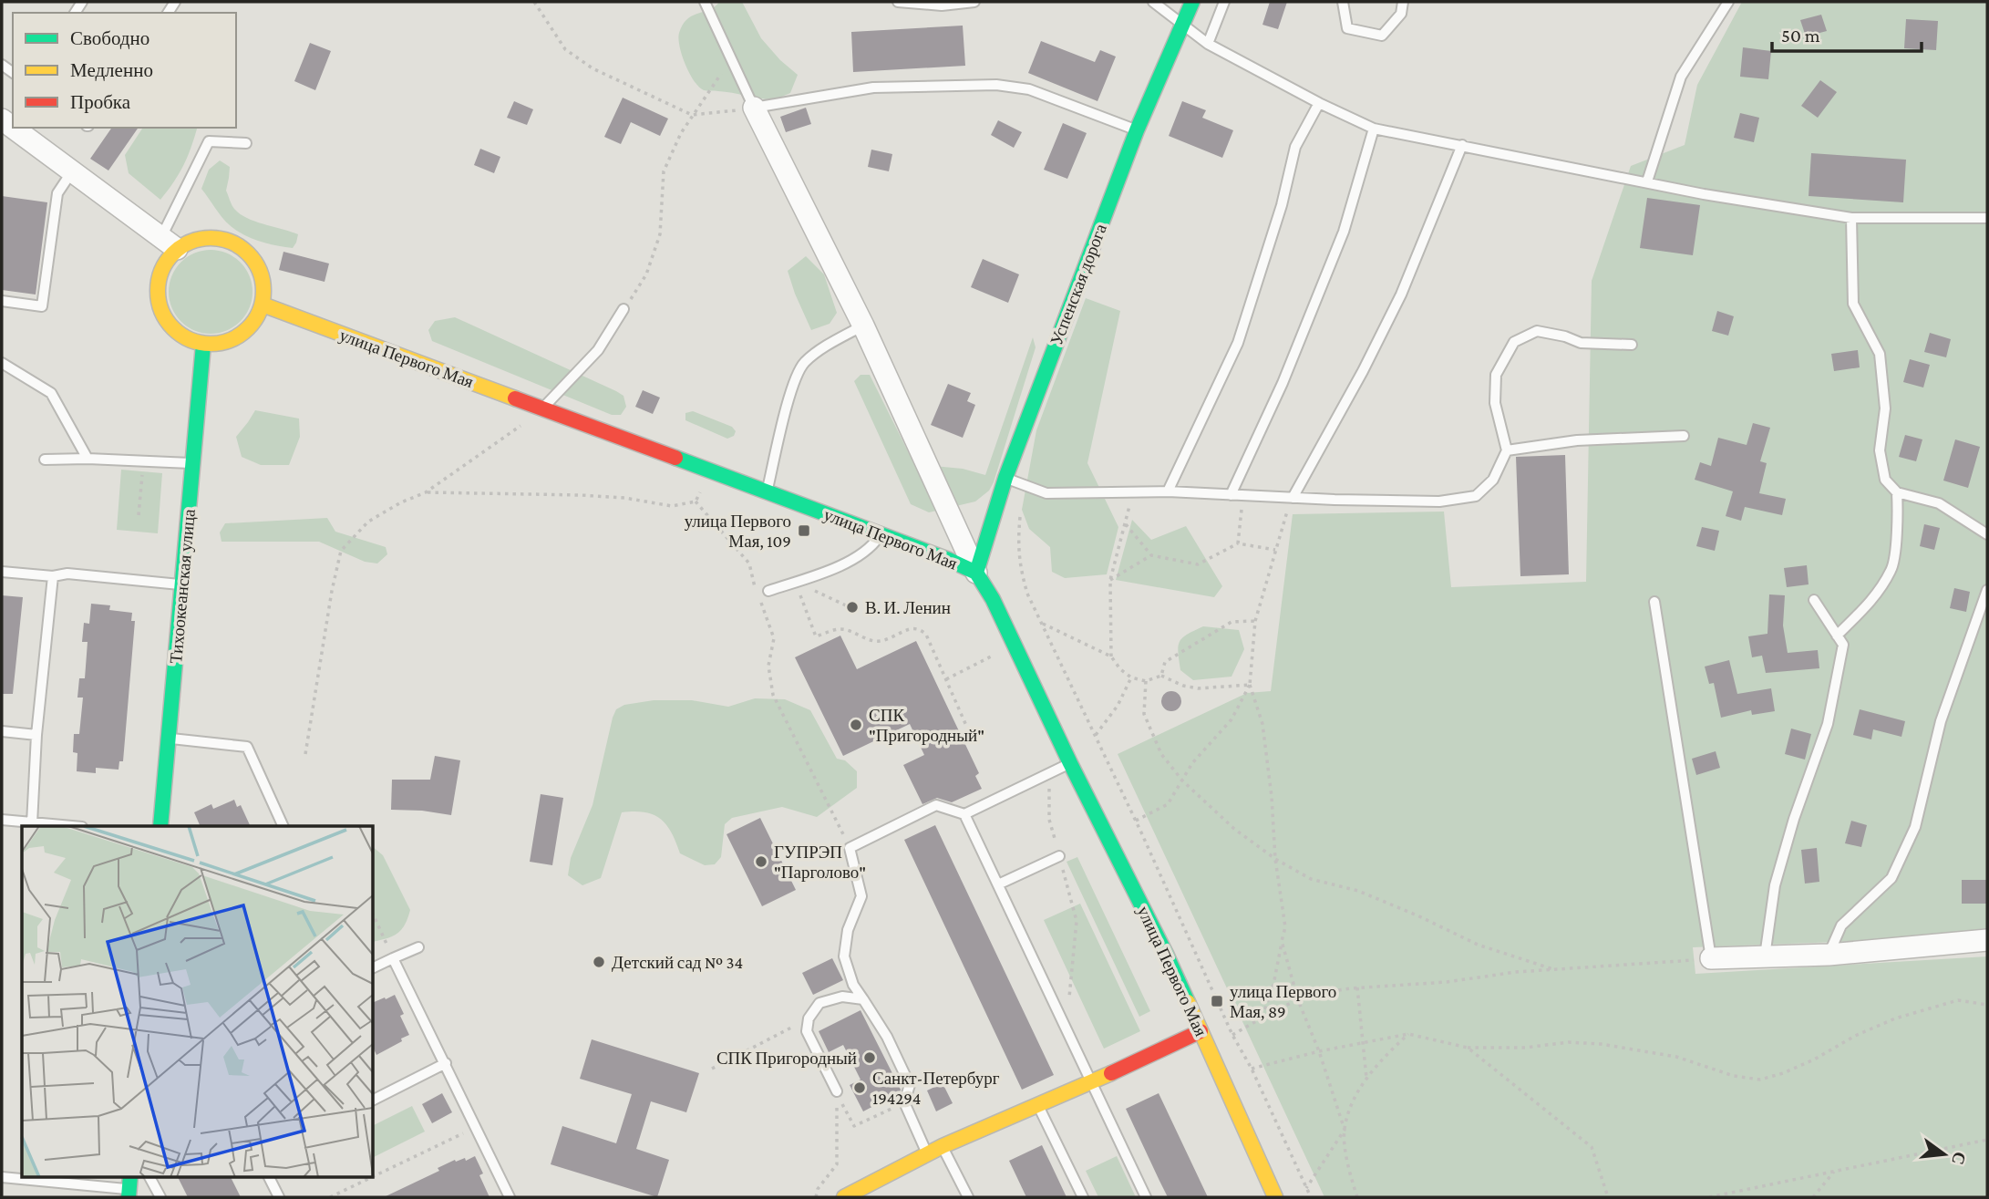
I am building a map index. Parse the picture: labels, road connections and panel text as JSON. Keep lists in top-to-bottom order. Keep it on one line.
{"streets":{"street":["Успенская дорога","улица Первого Мая","Тихоокеанская улица"]},"crossings":[["Успенская дорога","улица Первого Мая"],["улица Первого Мая","Тихоокеанская улица"]],"places":{"transit":["улица Первого Мая, 109","улица Первого Мая, 89"],"other":["В. И. Ленин","СПК \"Пригородный\"","ГУПРЭП \"Парголово\"","Детский сад № 34","СПК Пригородный","Санкт-Петербург 194294"]},"legend":["Свободно","Медленно","Пробка"],"scale_bar":"50 m","north":"right"}
